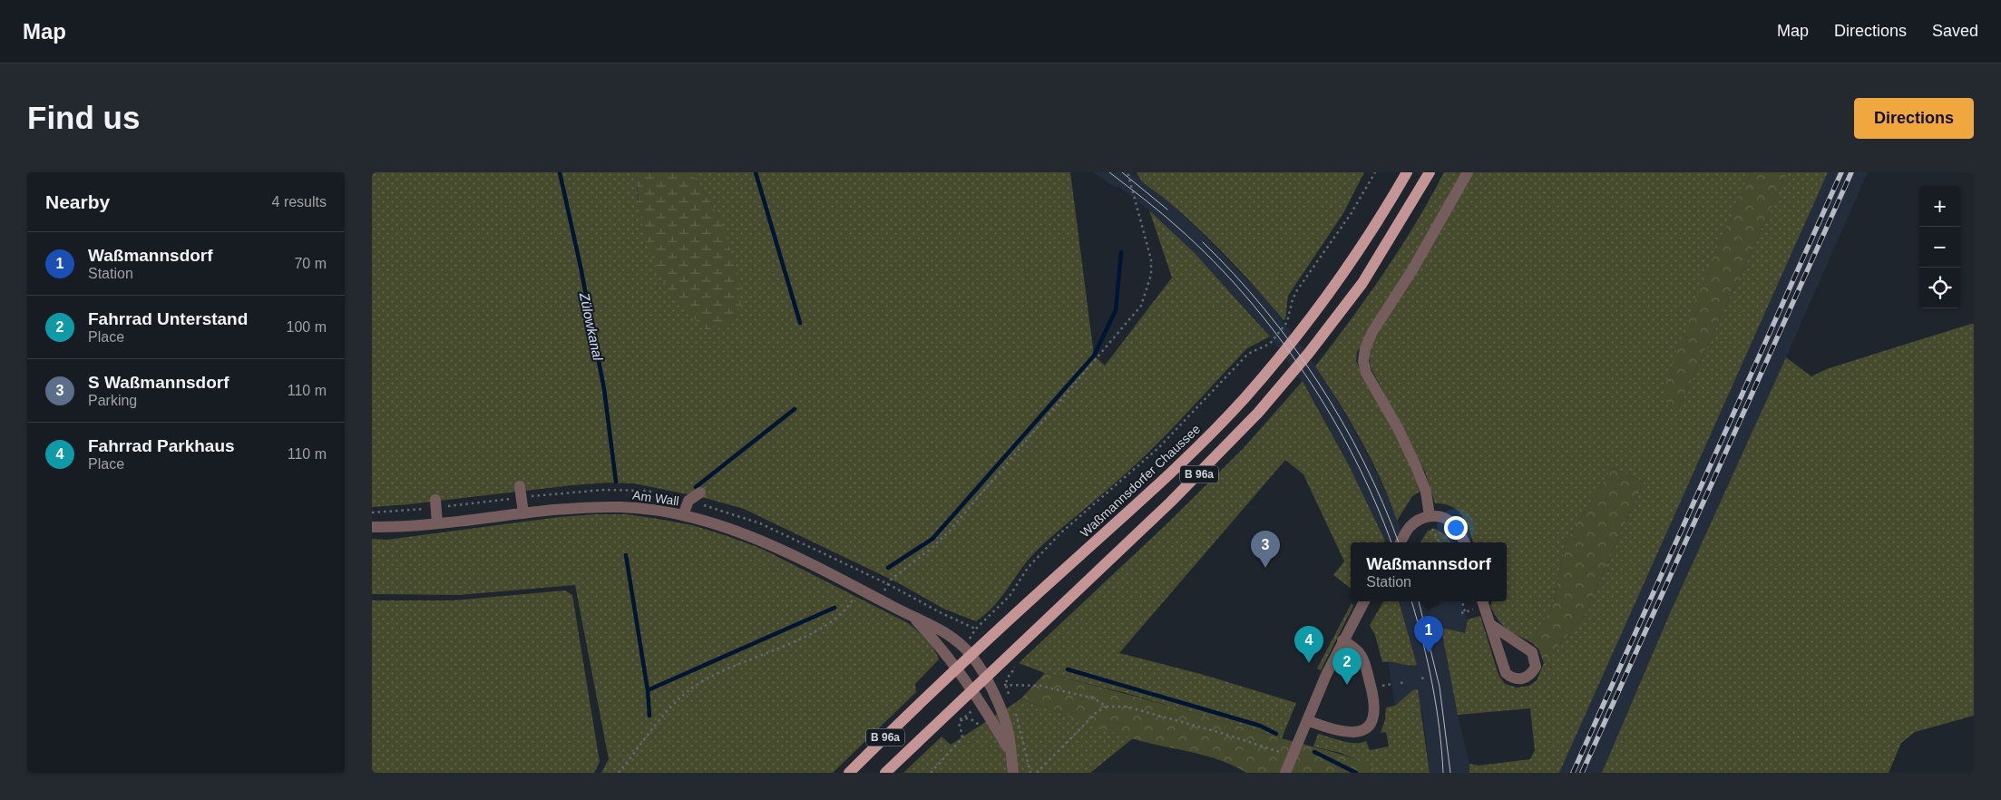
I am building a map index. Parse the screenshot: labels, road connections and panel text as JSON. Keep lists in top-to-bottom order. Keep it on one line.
{"streets":{"main road":["B 96a","Waßmannsdorfer Chaussee"],"street":["Am Wall"]},"crossings":[["B 96a","Am Wall"],["Waßmannsdorfer Chaussee","Am Wall"]],"water":["Zülowkanal"],"page":{"header":"Map","nav":["Map","Directions","Saved"],"buttons":"Directions","title":"Find us","heading":["Nearby","4 results"],"map_buttons":["+","−"],"list":[{"mark":"1","name":"Waßmannsdorf","note":"Station","value":"70 m"},{"mark":"2","name":"Fahrrad Unterstand","note":"Place","value":"100 m"},{"mark":"3","name":"S Waßmannsdorf","note":"Parking","value":"110 m"},{"mark":"4","name":"Fahrrad Parkhaus","note":"Place","value":"110 m"}],"pins":["3","1","4","2"],"popup":["Waßmannsdorf","Station"]}}
